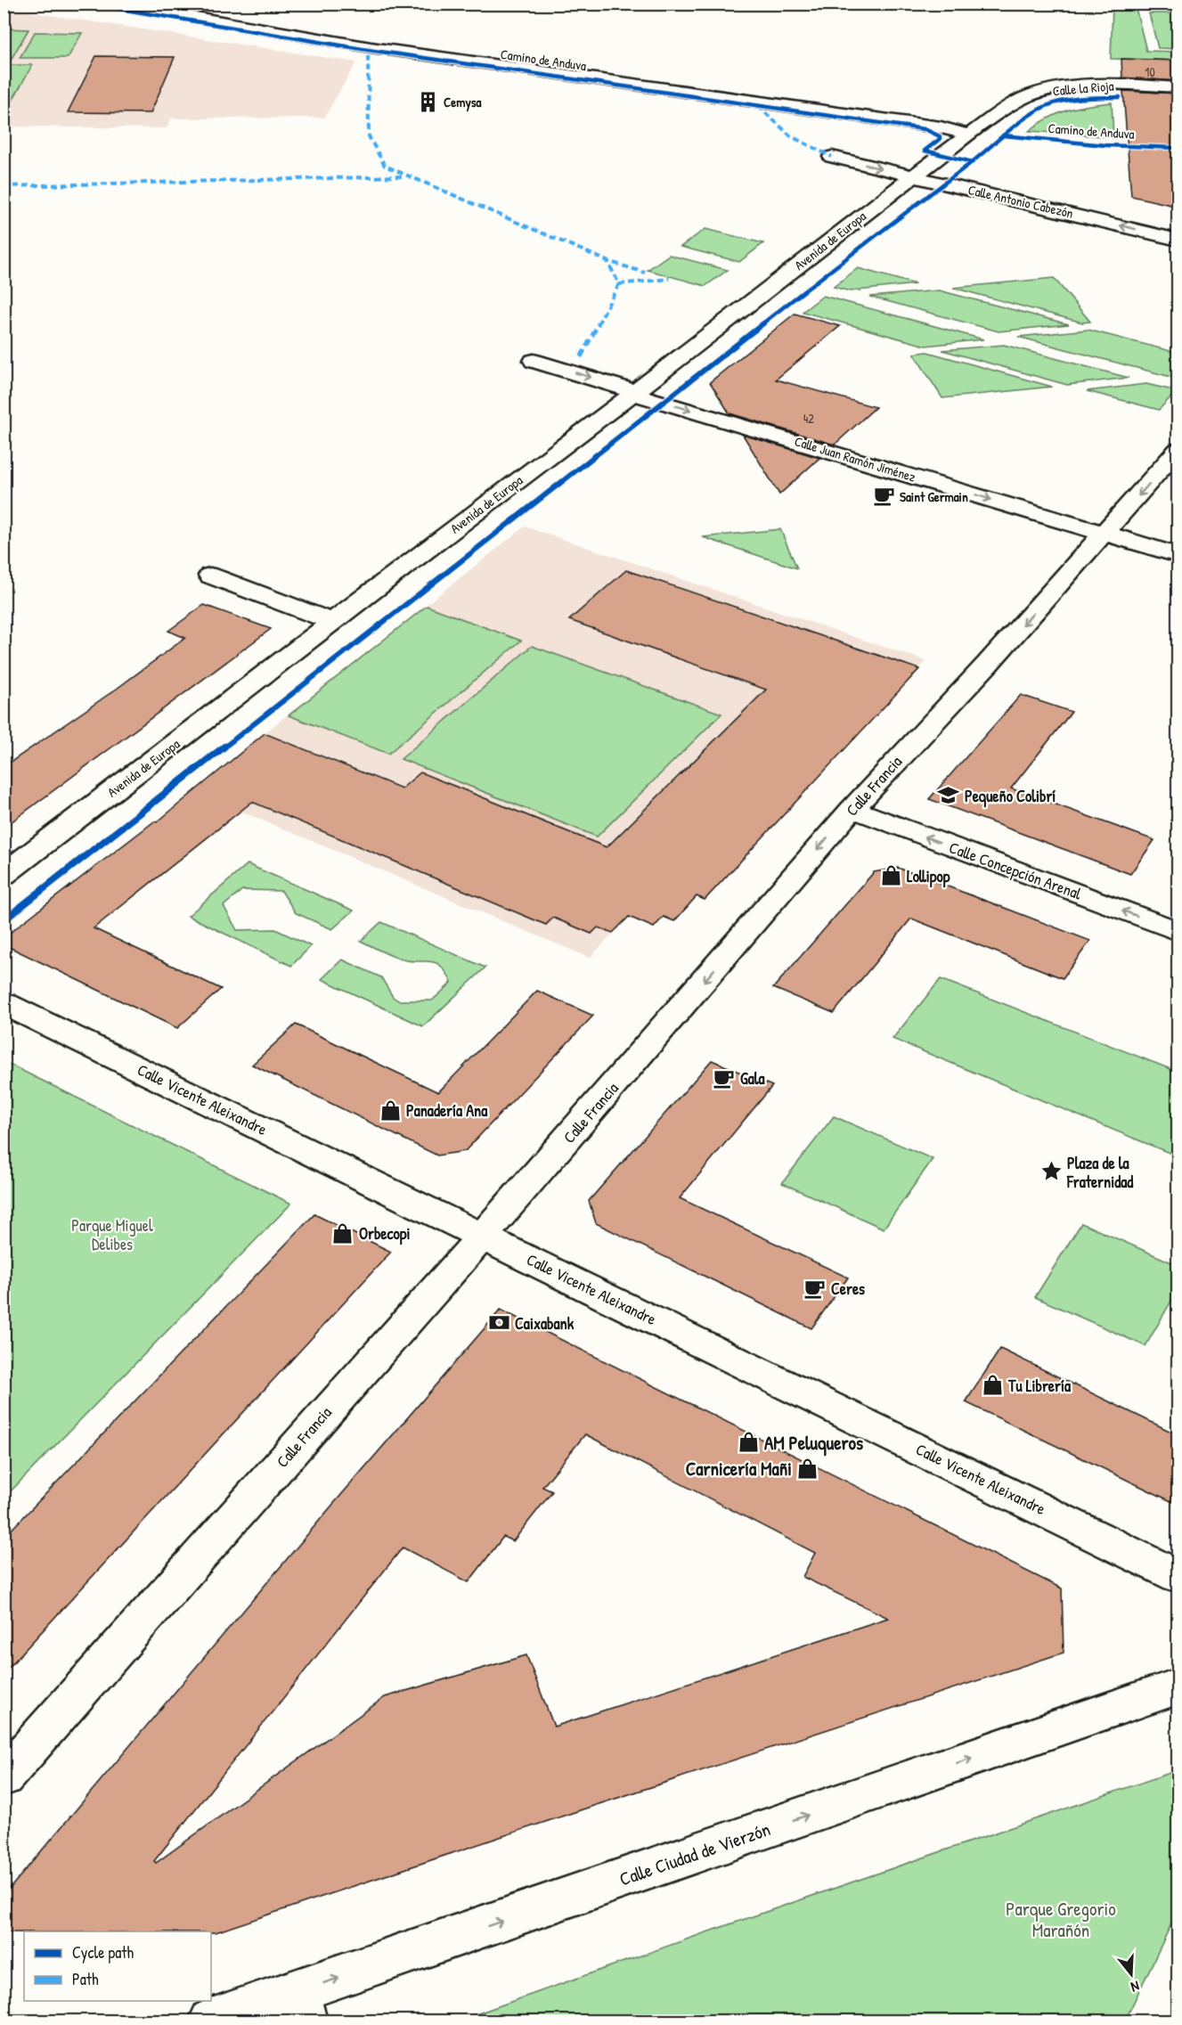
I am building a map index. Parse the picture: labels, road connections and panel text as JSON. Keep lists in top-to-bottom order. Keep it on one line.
{"streets":{"street":["Camino de Anduva","Calle la Rioja","Calle Antonio Cabezón","Avenida de Europa","Calle Juan Ramón Jiménez","Calle Francia","Calle Concepción Arenal","Calle Vicente Aleixandre","Calle Ciudad de Vierzón"]},"crossings":[["Camino de Anduva","Calle la Rioja"],["Camino de Anduva","Avenida de Europa"],["Calle la Rioja","Avenida de Europa"],["Calle Antonio Cabezón","Avenida de Europa"],["Avenida de Europa","Calle Juan Ramón Jiménez"],["Calle Juan Ramón Jiménez","Calle Francia"],["Calle Francia","Calle Concepción Arenal"],["Calle Francia","Calle Vicente Aleixandre"]],"one_way":["Calle Juan Ramón Jiménez","Calle Francia","Calle Concepción Arenal","Calle Ciudad de Vierzón"],"parks":["Parque Miguel Delibes","Parque Gregorio Marañón"],"places":{"building":["Cemysa"],"cafe":["Saint Germain","Gala","Ceres"],"school or university":["Pequeño Colibrí"],"shop":["Lollipop","Panadería Ana","Orbecopi","Tu Librería","AM Peluqueros","Carnicería Mañi"],"place":["Plaza de la Fraternidad"],"bank":["Caixabank"]},"house_numbers":["10","42"],"legend":["Cycle path","Path"],"north":"bottom"}
